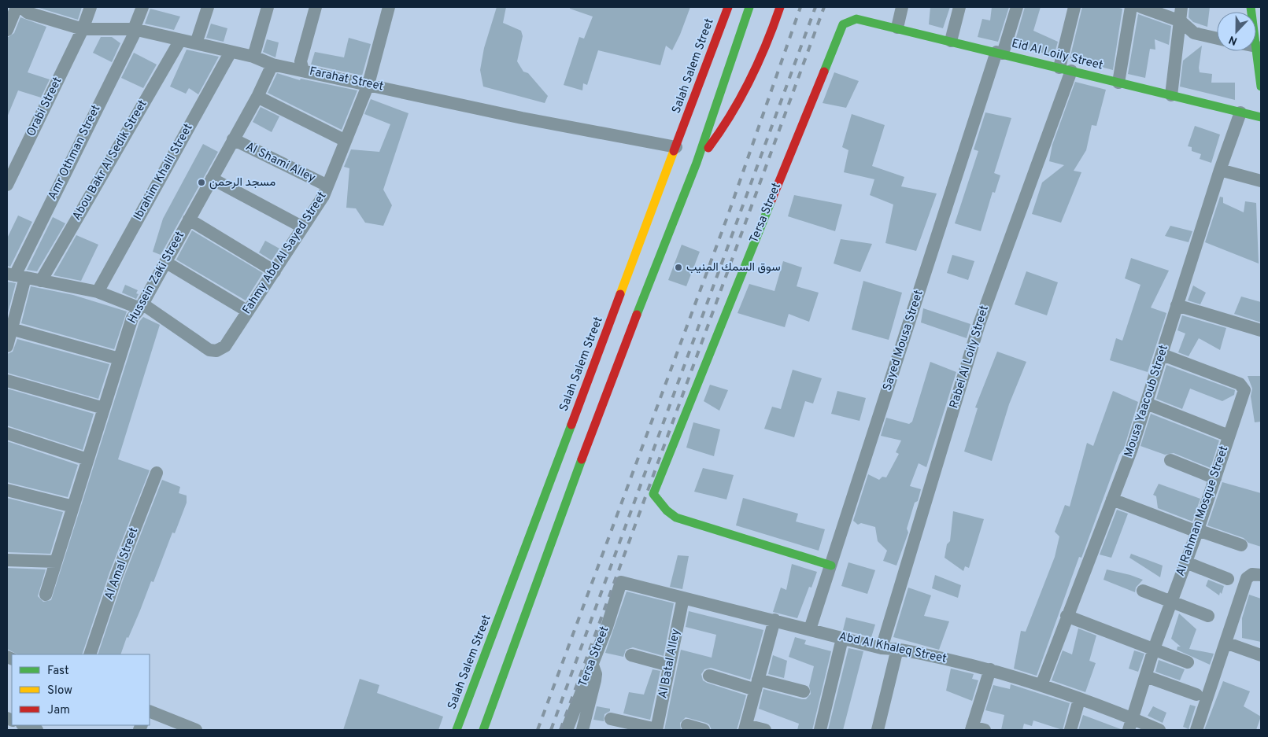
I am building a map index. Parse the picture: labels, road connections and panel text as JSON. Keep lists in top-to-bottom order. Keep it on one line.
{"streets":{"main road":["Eid Al Loily Street","Salah Salem Street","Tersa Street"],"street":["Farahat Street","Orabi Street","Amr Othman Street","Abou Bakr Al Sedik Street","Al Shami Alley","Ibrahim Khalil Street","Fahmy Abd Al Sayed Street","Hussein Zaki Street","Sayed Mousa Street","Rabei Al Loily Street","Mousa Yaacoub Street","Al Rahman Mosque Street","Al Amal Street","Abd Al Khaleq Street","Al Batal Alley"]},"crossings":[["Eid Al Loily Street","Tersa Street"],["Eid Al Loily Street","Sayed Mousa Street"],["Eid Al Loily Street","Rabei Al Loily Street"],["Eid Al Loily Street","Mousa Yaacoub Street"],["Salah Salem Street","Farahat Street"],["Farahat Street","Orabi Street"],["Farahat Street","Amr Othman Street"],["Farahat Street","Abou Bakr Al Sedik Street"],["Farahat Street","Ibrahim Khalil Street"],["Farahat Street","Fahmy Abd Al Sayed Street"],["Farahat Street","Hussein Zaki Street"],["Al Shami Alley","Fahmy Abd Al Sayed Street"],["Al Shami Alley","Hussein Zaki Street"],["Tersa Street","Sayed Mousa Street"],["Tersa Street","Abd Al Khaleq Street"],["Fahmy Abd Al Sayed Street","Hussein Zaki Street"],["Sayed Mousa Street","Abd Al Khaleq Street"],["Rabei Al Loily Street","Abd Al Khaleq Street"],["Mousa Yaacoub Street","Al Rahman Mosque Street"],["Mousa Yaacoub Street","Abd Al Khaleq Street"],["Al Rahman Mosque Street","Abd Al Khaleq Street"],["Abd Al Khaleq Street","Al Batal Alley"]],"places":["مسجد الرحمن","سوق السمك المنيب"],"legend":["Fast","Slow","Jam"],"north":"bottom"}
